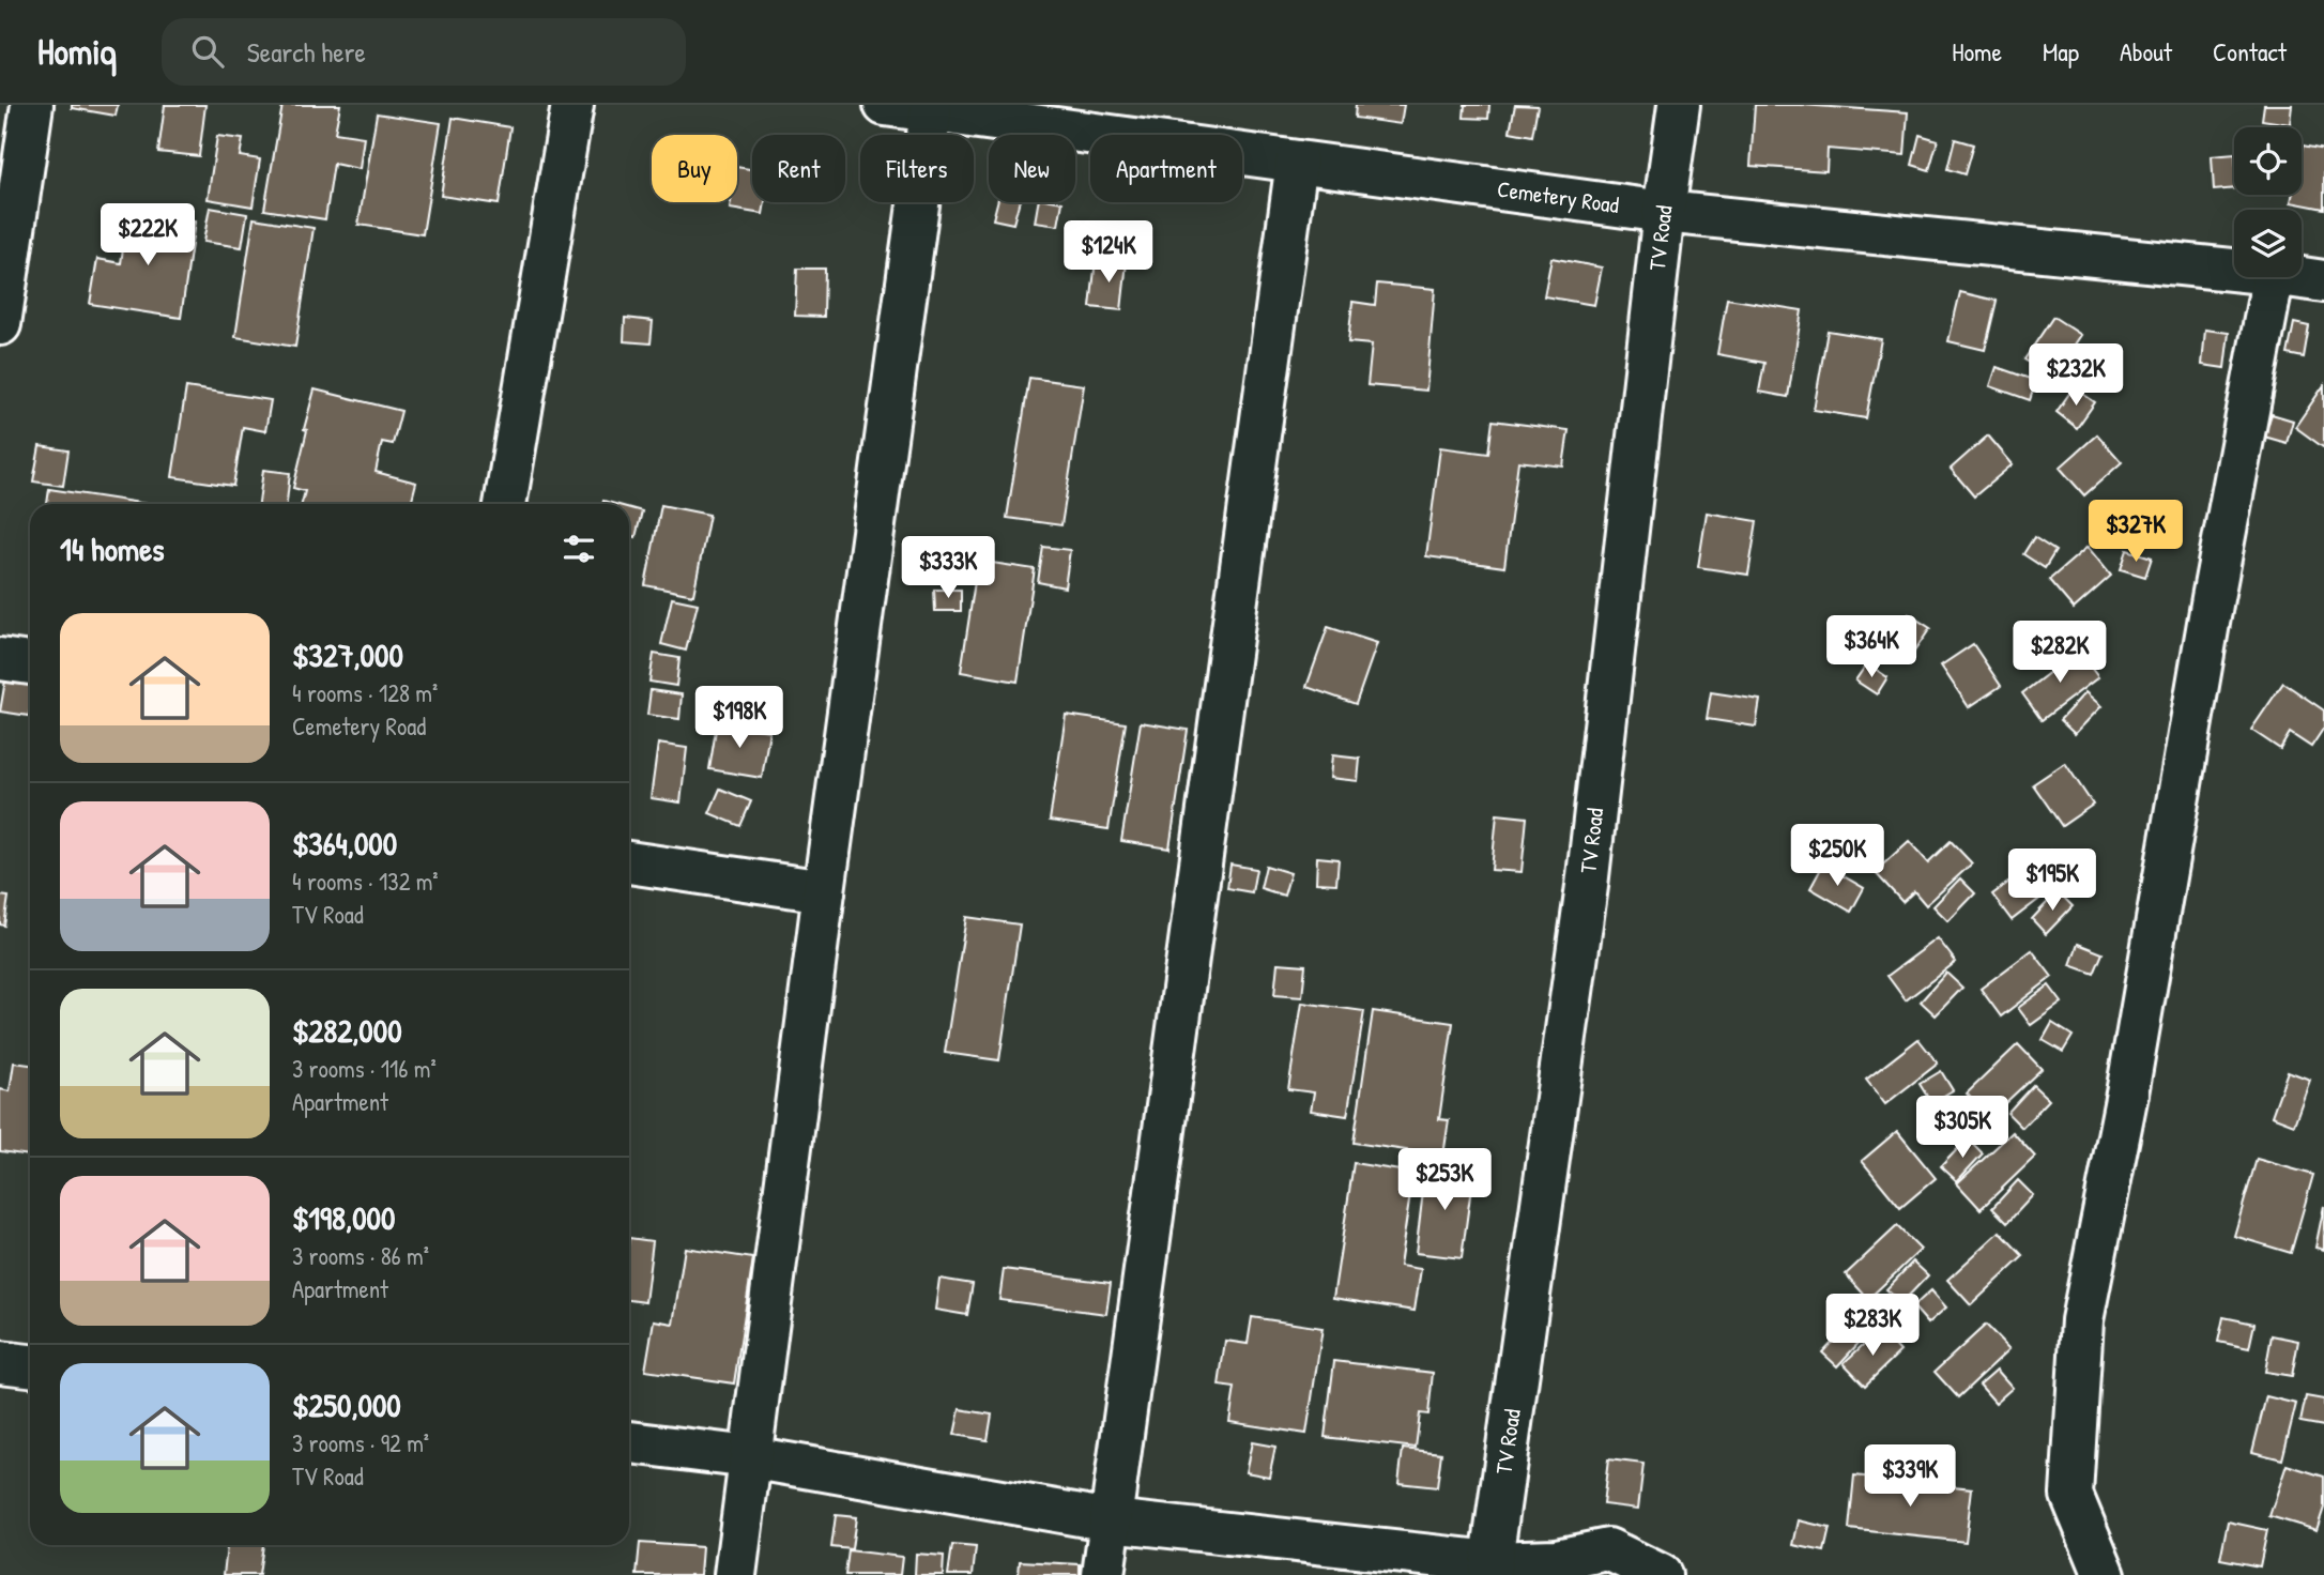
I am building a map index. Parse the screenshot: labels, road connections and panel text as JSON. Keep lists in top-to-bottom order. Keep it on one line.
{"streets":{"street":["Cemetery Road","TV Road"]},"crossings":[["Cemetery Road","TV Road"]],"page":{"header":"Homiq","search":"Search here","nav":["Home","Map","About","Contact"],"chip":["Buy","Rent","Filters","New","Apartment"],"price":["$222K","$124K","$232K","$327K","$333K","$364K","$282K","$198K","$250K","$195K","$305K","$253K","$283K","$339K"],"heading":"14 homes","list":[{"name":"$327,000","note":"4 rooms · 128 m² · Cemetery Road"},{"name":"$364,000","note":"4 rooms · 132 m² · TV Road"},{"name":"$282,000","note":"3 rooms · 116 m² · Apartment"},{"name":"$198,000","note":"3 rooms · 86 m² · Apartment"},{"name":"$250,000","note":"3 rooms · 92 m² · TV Road"}]}}
